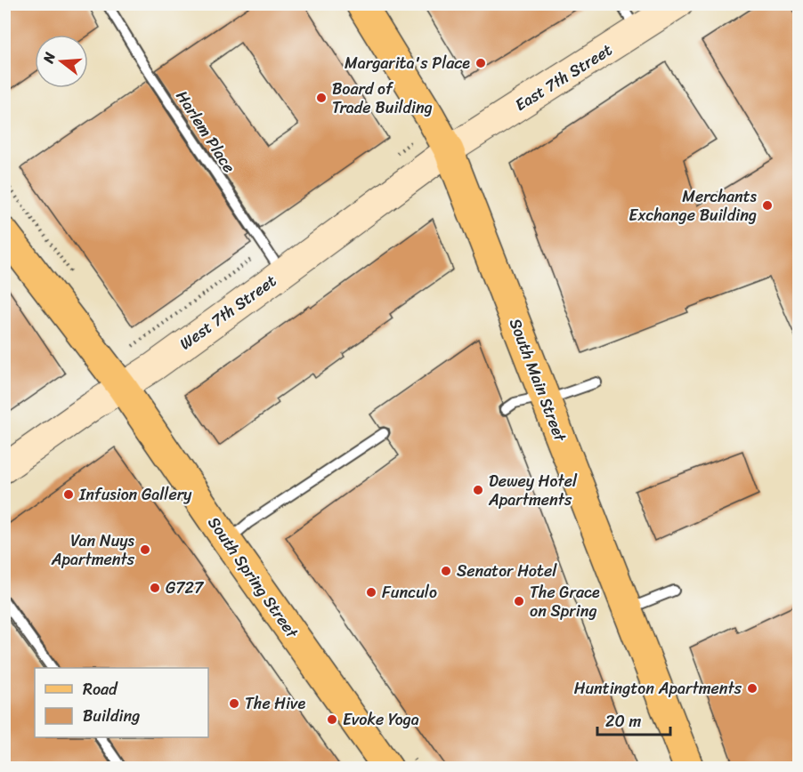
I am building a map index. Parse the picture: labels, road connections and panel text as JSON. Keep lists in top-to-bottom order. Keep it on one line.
{"streets":{"main road":["East 7th Street","West 7th Street","South Main Street","South Spring Street"],"lane":["Harlem Place"]},"crossings":[["East 7th Street","West 7th Street"],["East 7th Street","South Main Street"],["Harlem Place","West 7th Street"],["West 7th Street","South Main Street"],["West 7th Street","South Spring Street"]],"places":["Margarita's Place","Board of Trade Building","Merchants Exchange Building","Dewey Hotel Apartments","Infusion Gallery","Van Nuys Apartments","Senator Hotel","G727","Funculo","The Grace on Spring","Huntington Apartments","The Hive","Evoke Yoga"],"legend":["Road","Building"],"scale_bar":"20 m","north":"left"}
